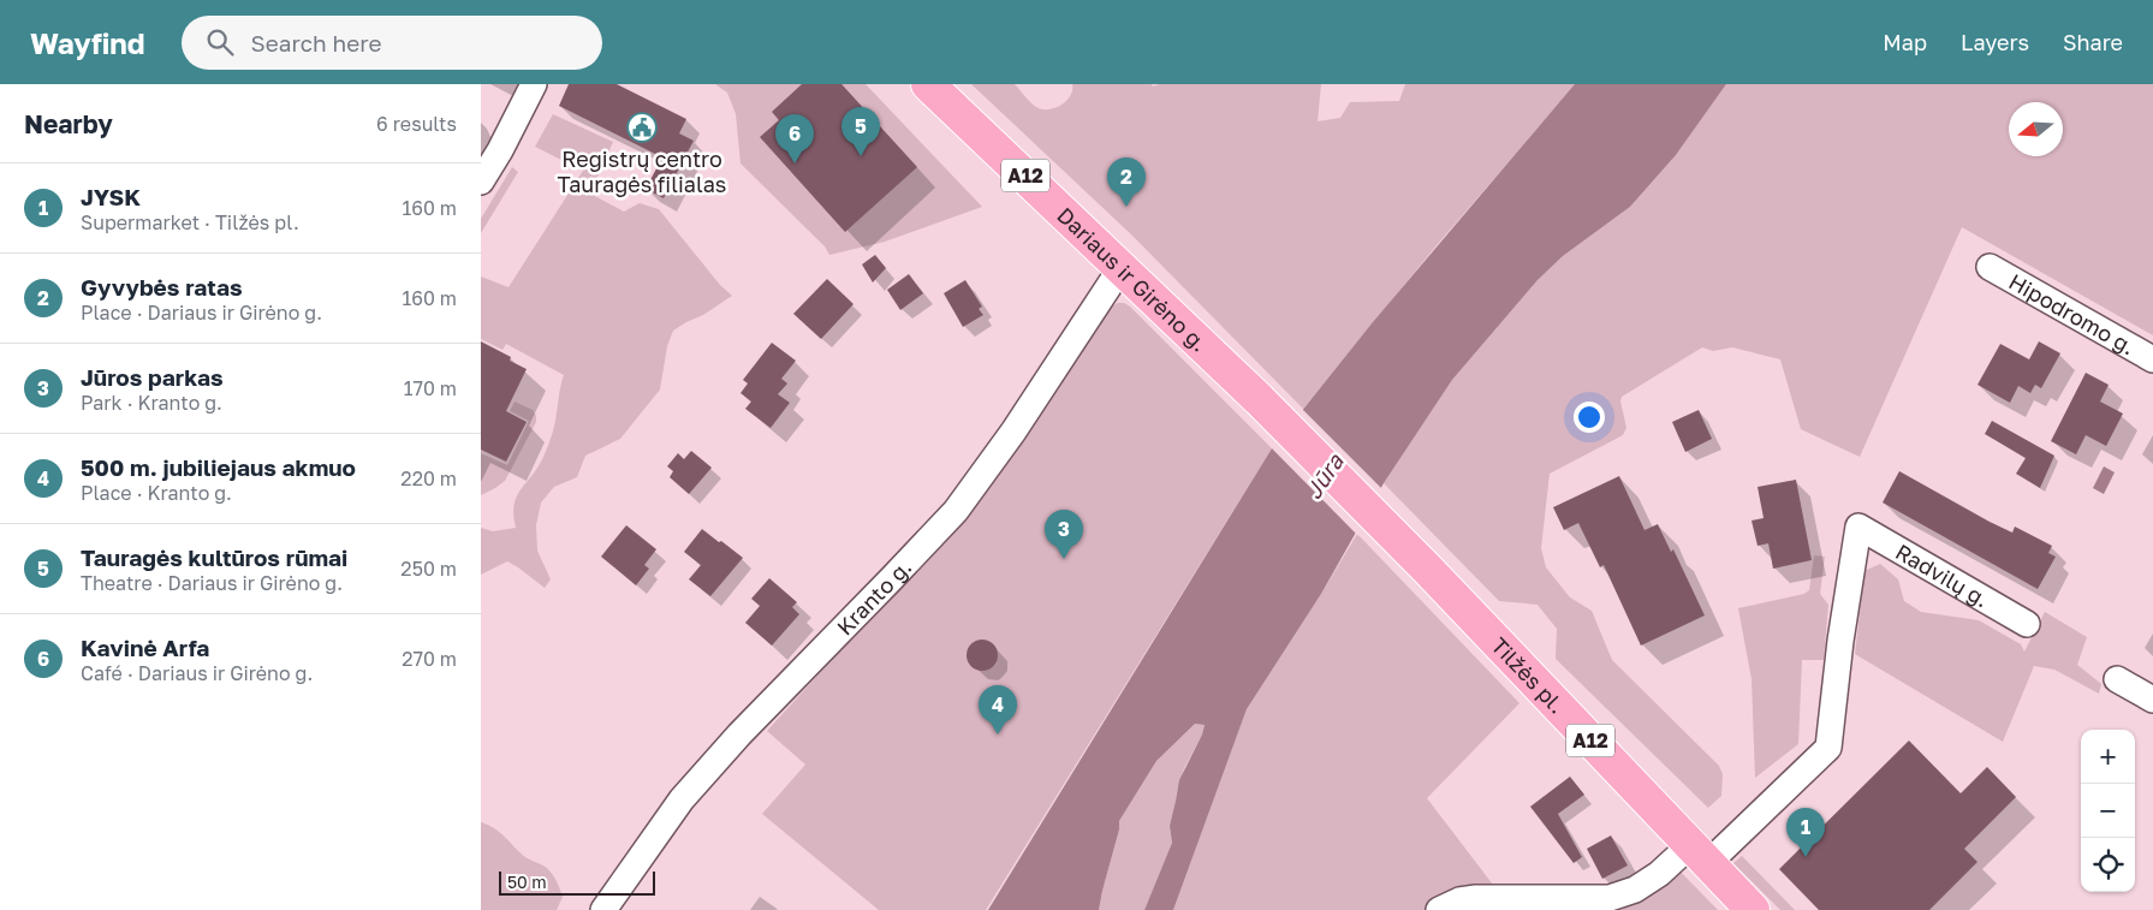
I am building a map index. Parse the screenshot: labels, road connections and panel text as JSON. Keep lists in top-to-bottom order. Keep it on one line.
{"streets":{"highway":["A12","Dariaus ir Girėno g.","Tilžės pl."],"street":["Hipodromo g.","Radvilų g.","Kranto g."]},"crossings":[["Dariaus ir Girėno g.","Kranto g."],["Dariaus ir Girėno g.","Tilžės pl."],["Radvilų g.","Tilžės pl."]],"water":["Jūra"],"places":{"public building":["Registrų centro Tauragės filialas"]},"scale_bar":"50 m","north":"left","page":{"header":"Wayfind","search":"Search here","nav":["Map","Layers","Share"],"heading":["Nearby","6 results"],"pins":["5","6","2","3","4","1"],"list":[{"mark":"1","name":"JYSK","note":"Supermarket · Tilžės pl.","value":"160 m"},{"mark":"2","name":"Gyvybės ratas","note":"Place · Dariaus ir Girėno g.","value":"160 m"},{"mark":"3","name":"Jūros parkas","note":"Park · Kranto g.","value":"170 m"},{"mark":"4","name":"500 m. jubiliejaus akmuo","note":"Place · Kranto g.","value":"220 m"},{"mark":"5","name":"Tauragės kultūros rūmai","note":"Theatre · Dariaus ir Girėno g.","value":"250 m"},{"mark":"6","name":"Kavinė Arfa","note":"Café · Dariaus ir Girėno g.","value":"270 m"}],"map_buttons":["+","−"],"scale":"50 m"}}
